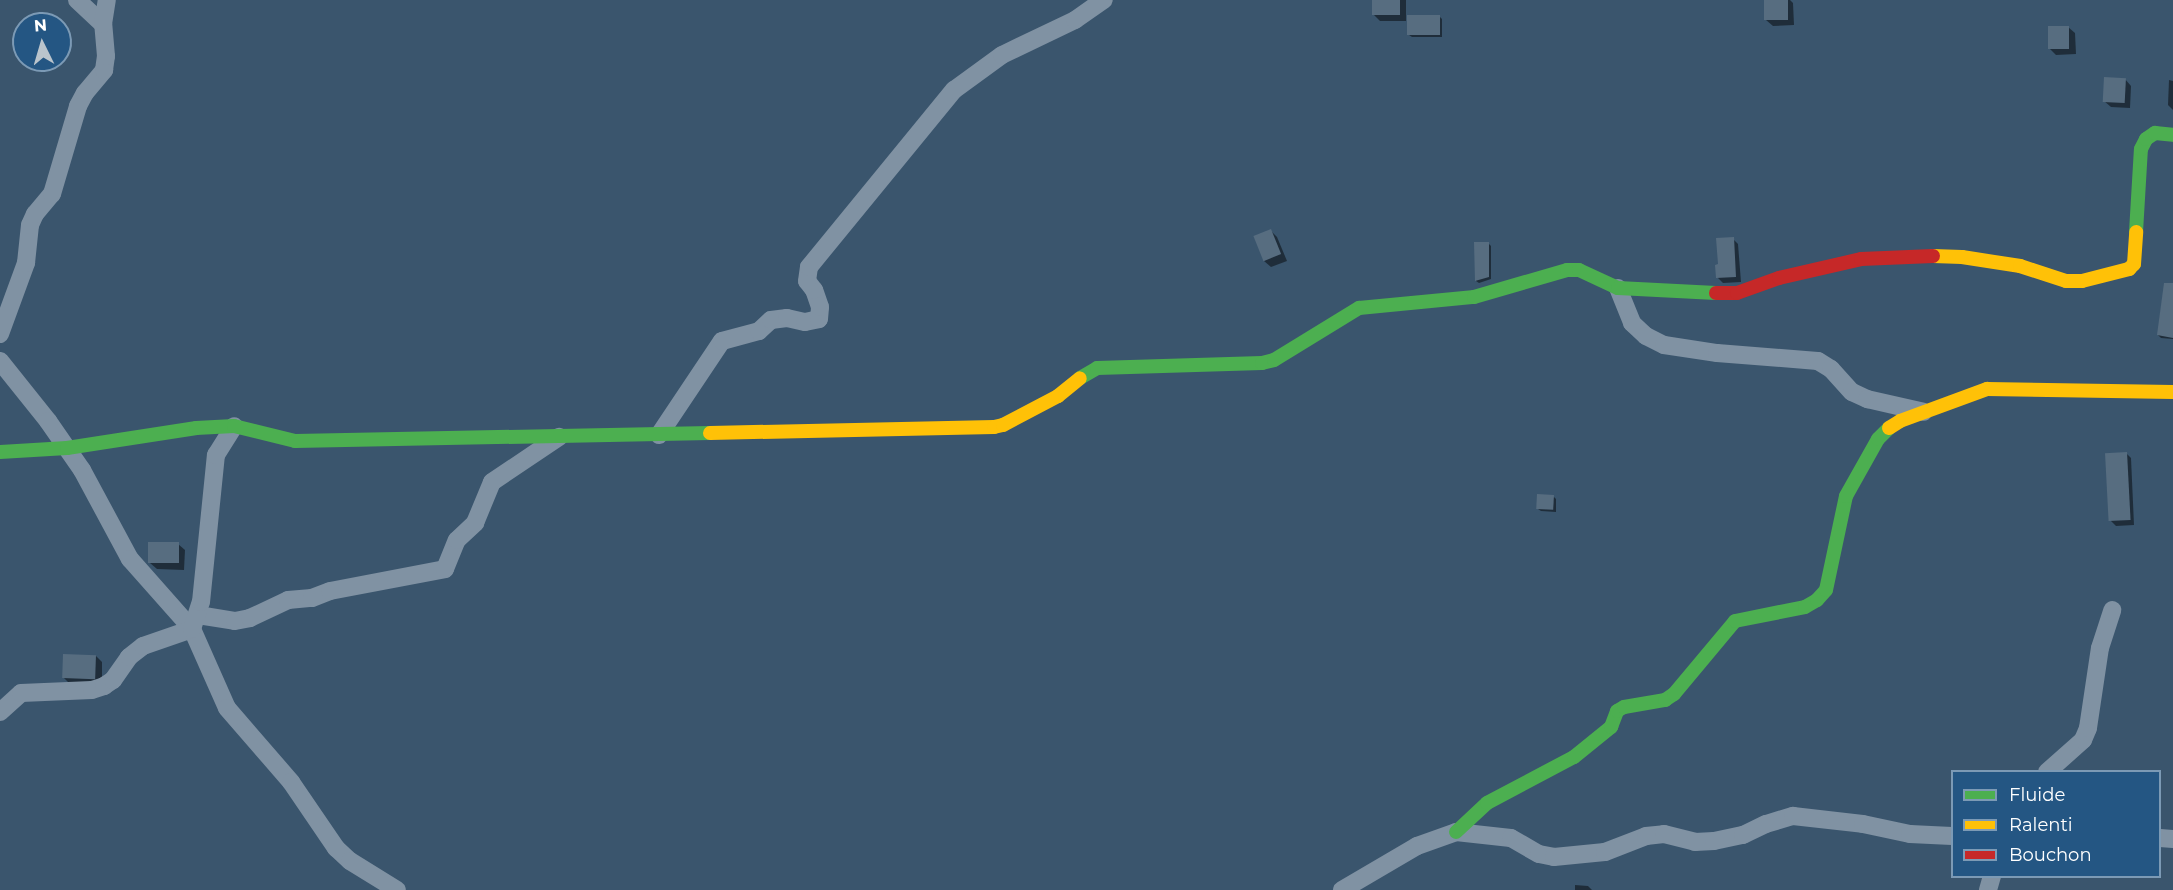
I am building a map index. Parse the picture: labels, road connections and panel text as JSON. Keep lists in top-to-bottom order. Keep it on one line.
{"legend":["Fluide","Ralenti","Bouchon"],"north":"top"}
